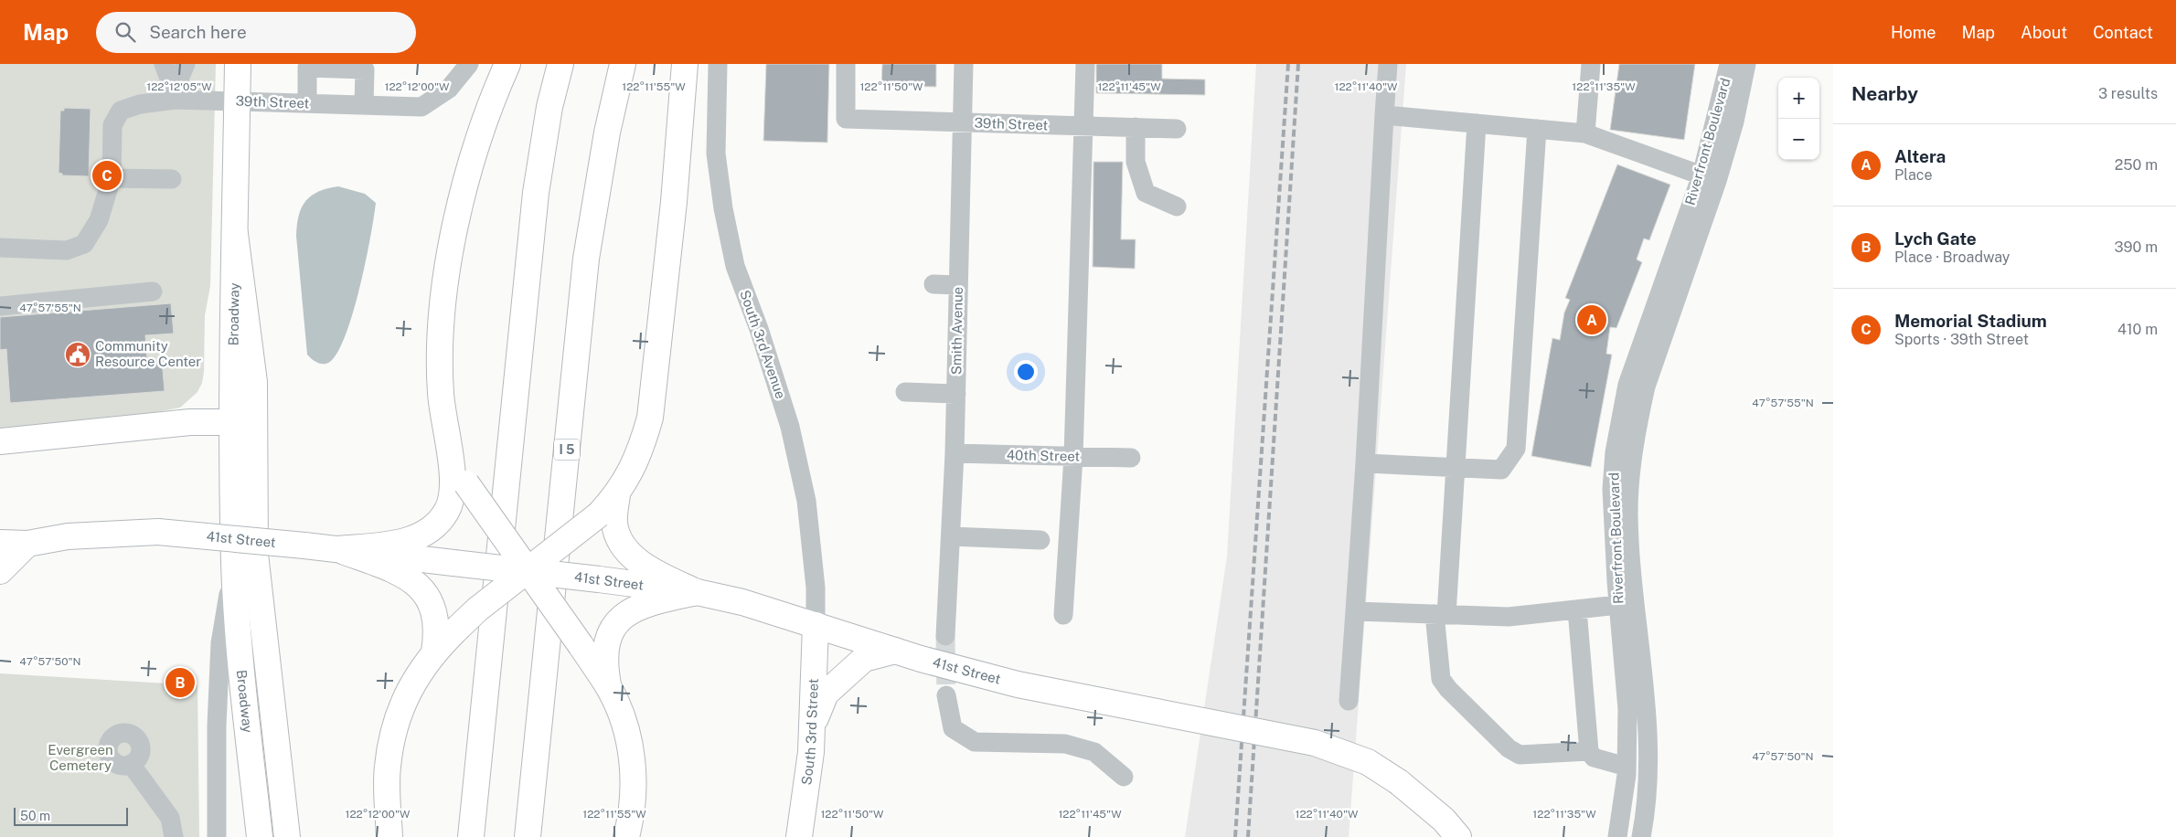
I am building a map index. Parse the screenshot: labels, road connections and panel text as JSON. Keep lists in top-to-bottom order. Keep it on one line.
{"streets":{"main road":["Broadway","I 5","41st Street","South 3rd Street"],"street":["39th Street","Riverfront Boulevard","Smith Avenue","South 3rd Avenue","40th Street"]},"crossings":[["39th Street","Broadway"],["39th Street","Smith Avenue"],["Smith Avenue","40th Street"],["South 3rd Avenue","41st Street"],["South 3rd Avenue","South 3rd Street"],["41st Street","South 3rd Street"]],"parks":["Evergreen Cemetery"],"places":{"public building":["Community Resource Center"]},"scale_bar":"50 m","page":{"header":"Map","search":"Search here","nav":["Home","Map","About","Contact"],"heading":["Nearby","3 results"],"map_buttons":["+","−"],"list":[{"mark":"A","name":"Altera","note":"Place","value":"250 m"},{"mark":"B","name":"Lych Gate","note":"Place · Broadway","value":"390 m"},{"mark":"C","name":"Memorial Stadium","note":"Sports · 39th Street","value":"410 m"}],"pins":["C","A","B"],"scale":"50 m"},"coordinates":["122°11'55\"W","122°11'50\"W","122°11'35\"W","122°12'05\"W","122°12'00\"W","122°11'45\"W","122°11'40\"W","47°57'55\"N","47°57'50\"N"]}
